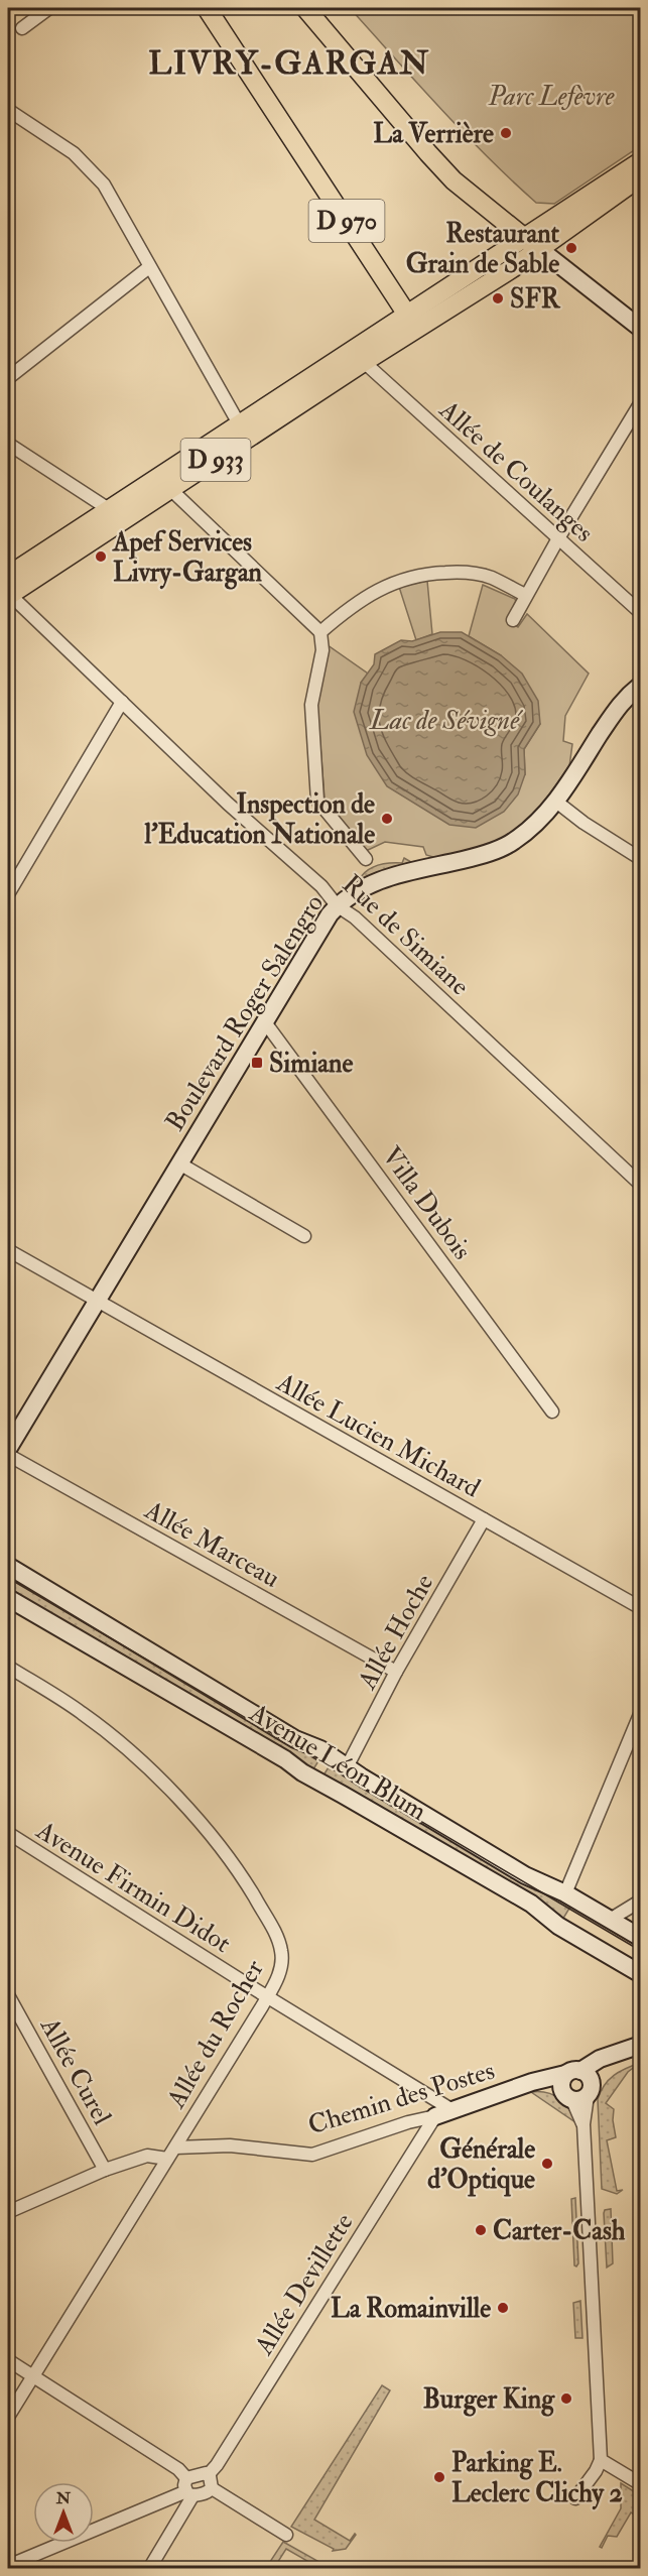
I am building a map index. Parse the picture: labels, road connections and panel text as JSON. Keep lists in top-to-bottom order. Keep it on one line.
{"streets":{"main road":["D 970","D 933","Boulevard Roger Salengro","Avenue Léon Blum","Chemin des Postes"],"street":["Allée de Coulanges","Rue de Simiane","Villa Dubois","Allée Lucien Michard","Allée Marceau","Allée Hoche","Avenue Firmin Didot","Allée du Rocher","Allée Curel","Allée Devillette"]},"crossings":[["D 970","D 933"],["D 933","Allée de Coulanges"],["D 933","Rue de Simiane"],["Rue de Simiane","Boulevard Roger Salengro"],["Boulevard Roger Salengro","Villa Dubois"],["Boulevard Roger Salengro","Allée Lucien Michard"],["Allée Lucien Michard","Allée Hoche"],["Allée Marceau","Allée Hoche"],["Allée Hoche","Avenue Léon Blum"],["Avenue Firmin Didot","Allée du Rocher"],["Avenue Firmin Didot","Chemin des Postes"],["Allée du Rocher","Chemin des Postes"],["Chemin des Postes","Allée Devillette"]],"districts":["LIVRY-GARGAN"],"water":["Lac de Sévigné"],"parks":["Parc Lefèvre"],"places":{"other":["La Verrière","Restaurant Grain de Sable","SFR","Apef Services Livry-Gargan","Inspection de l'Education Nationale","Générale d'Optique","Carter-Cash","La Romainville","Burger King","Parking E. Leclerc Clichy 2"],"transit":["Simiane"]},"north":"top"}
